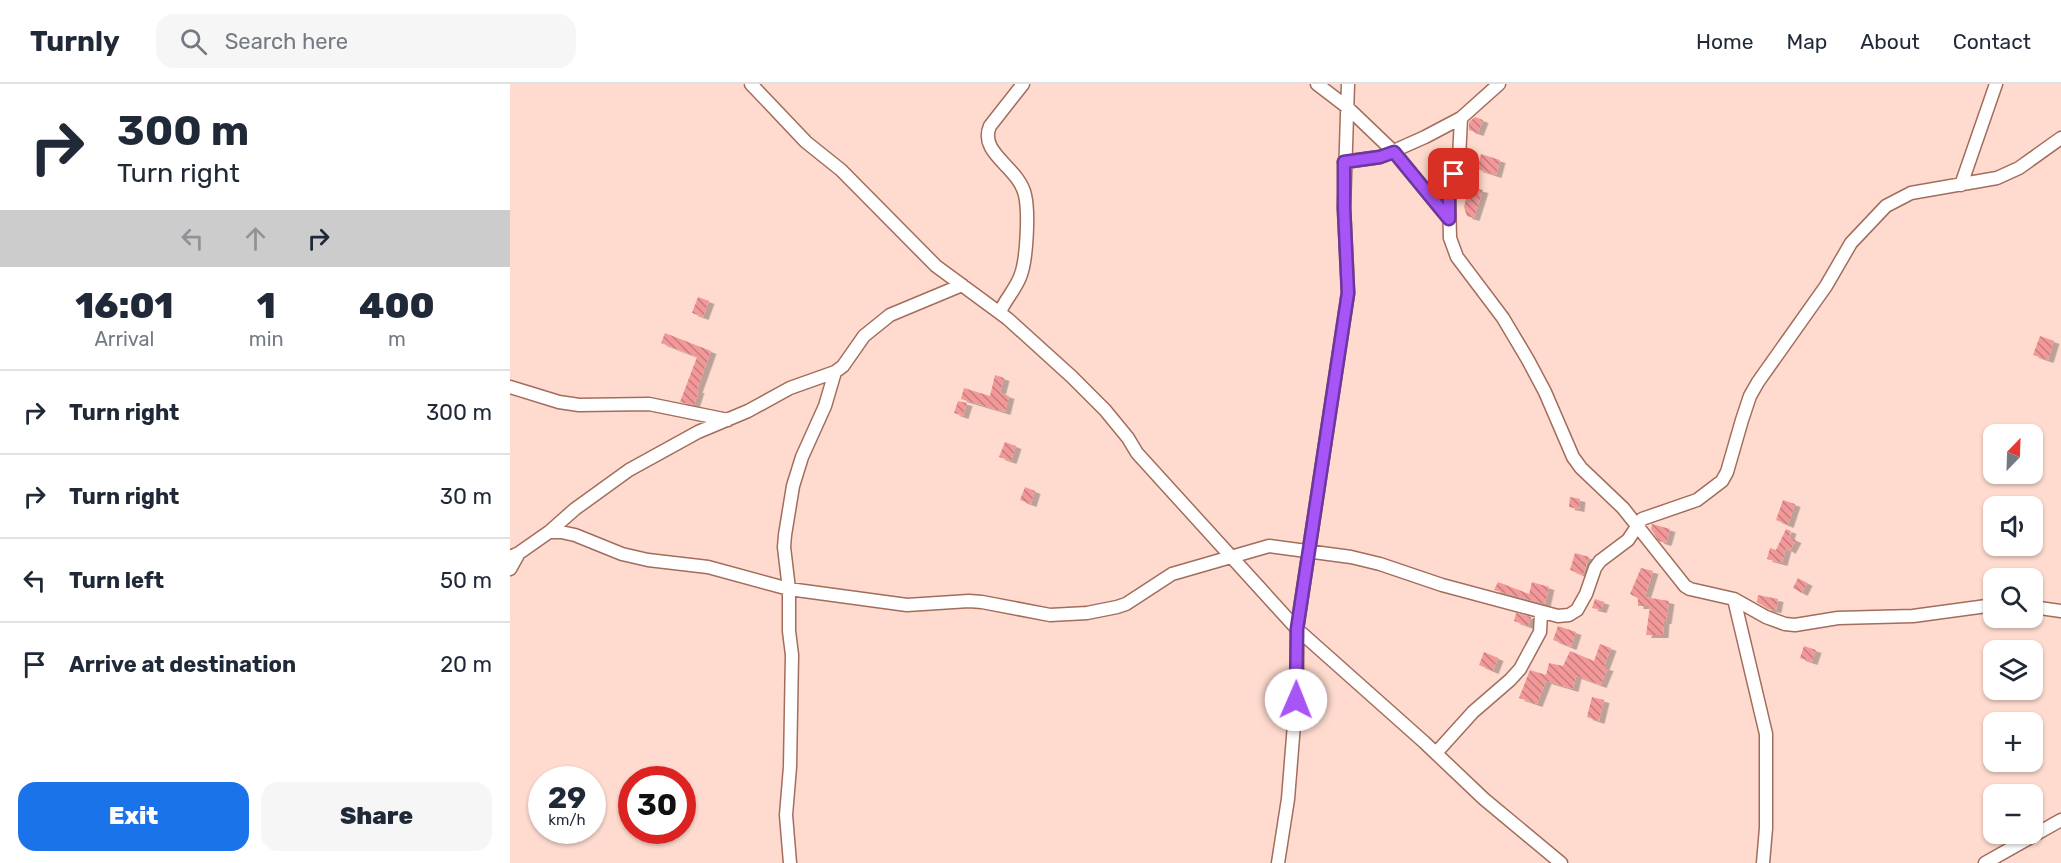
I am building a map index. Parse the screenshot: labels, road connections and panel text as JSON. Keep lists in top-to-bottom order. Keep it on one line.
{"north":"top right","page":{"header":"Turnly","search":"Search here","nav":["Home","Map","About","Contact"],"turn":["300 m","Turn right"],"eta":["16:01","Arrival","1","min","400","m"],"list":[{"name":"Turn right","value":"300 m"},{"name":"Turn right","value":"30 m"},{"name":"Turn left","value":"50 m"},{"name":"Arrive at destination","value":"20 m"}],"map_buttons":["+","−"],"speed":"29 km/h","limit":"30","buttons":["Exit","Share"]}}
